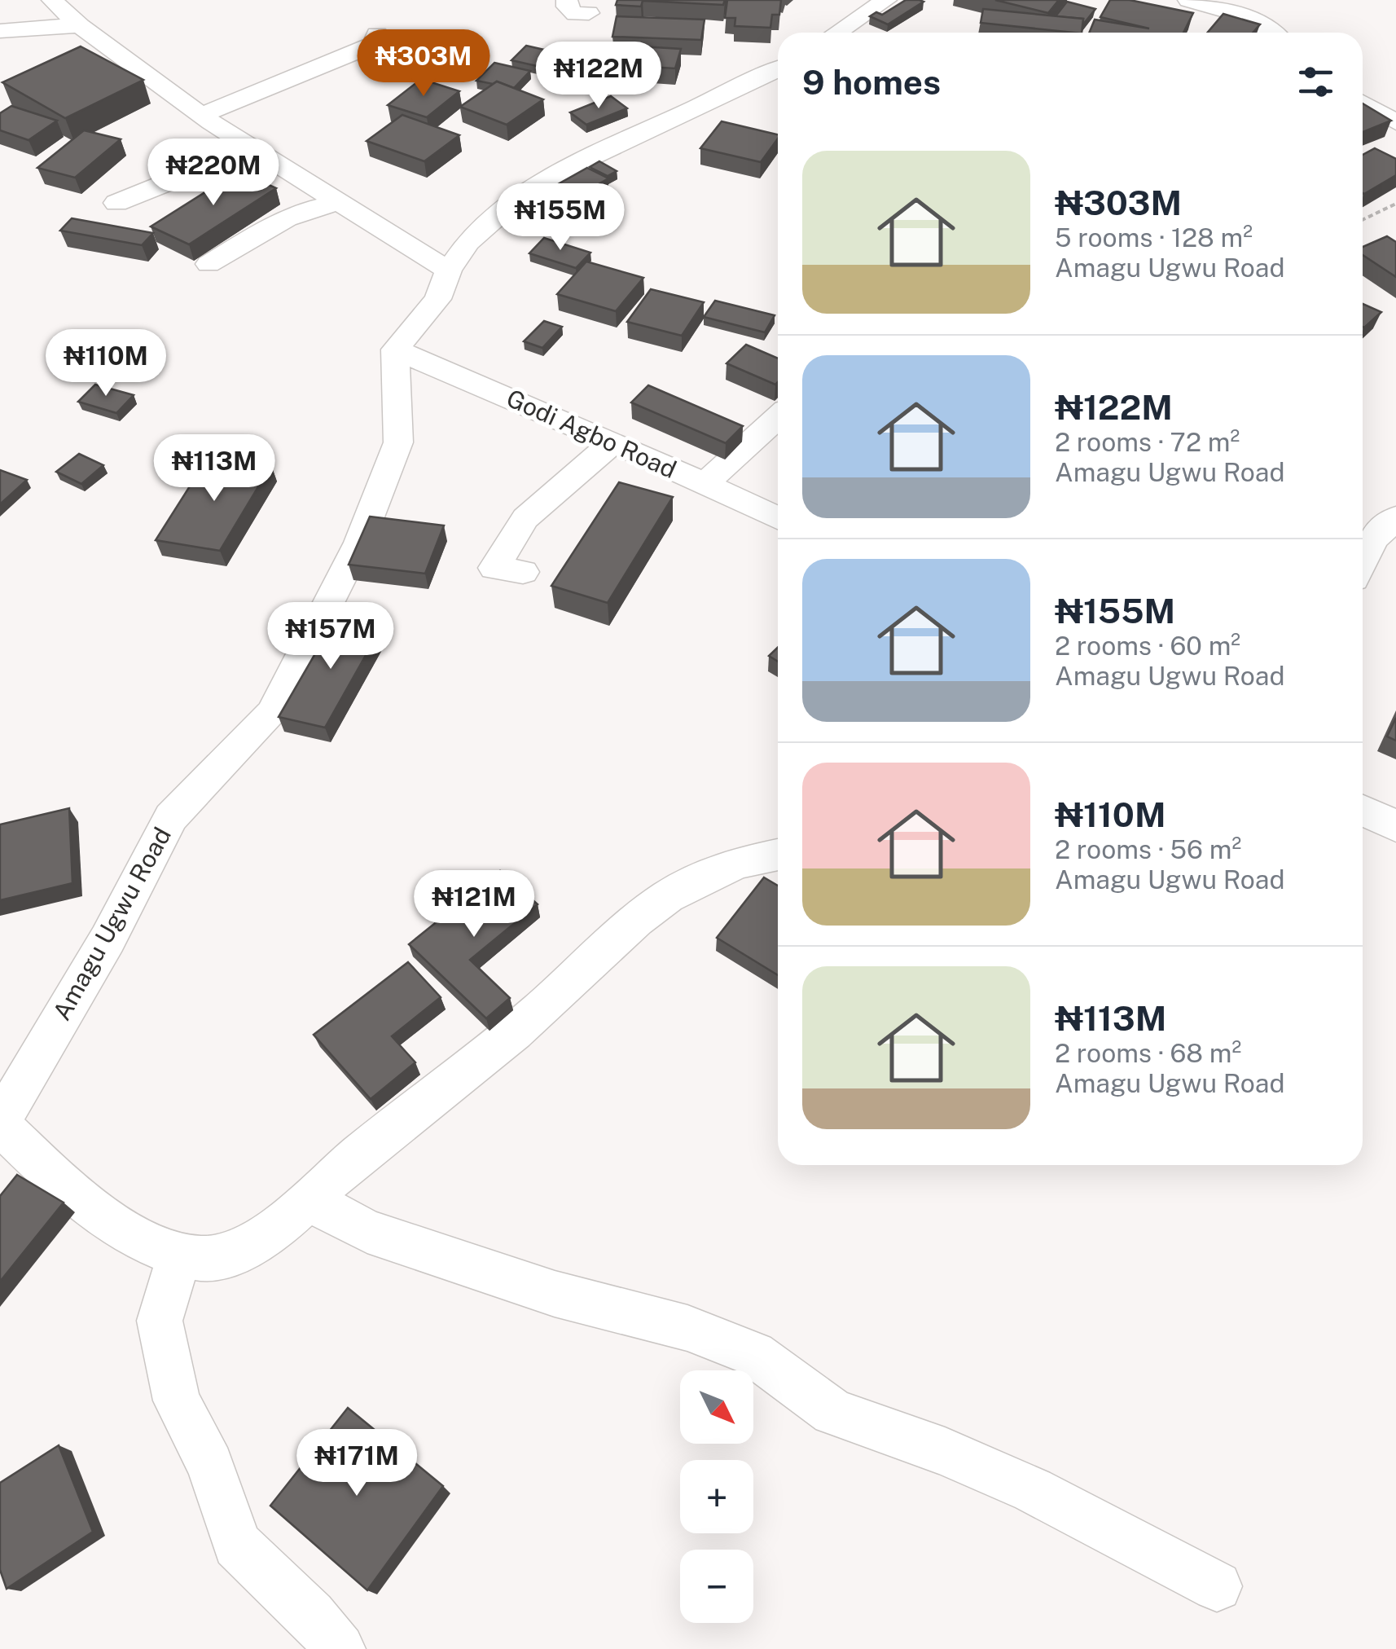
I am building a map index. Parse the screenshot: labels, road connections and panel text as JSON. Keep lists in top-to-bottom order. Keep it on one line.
{"streets":{"street":["Godi Agbo Road","Amagu Ugwu Road"]},"crossings":[["Godi Agbo Road","Amagu Ugwu Road"]],"north":"bottom right","page":{"price":["₦303M","₦122M","₦220M","₦155M","₦110M","₦113M","₦157M","₦121M","₦171M"],"heading":"9 homes","list":[{"name":"₦303M","note":"5 rooms · 128 m² · Amagu Ugwu Road"},{"name":"₦122M","note":"2 rooms · 72 m² · Amagu Ugwu Road"},{"name":"₦155M","note":"2 rooms · 60 m² · Amagu Ugwu Road"},{"name":"₦110M","note":"2 rooms · 56 m² · Amagu Ugwu Road"},{"name":"₦113M","note":"2 rooms · 68 m² · Amagu Ugwu Road"}],"map_buttons":["+","−"]}}
